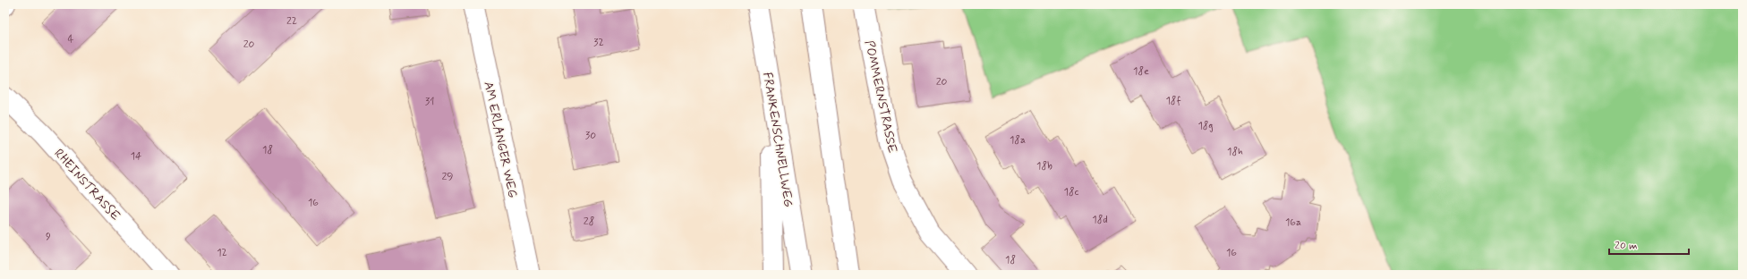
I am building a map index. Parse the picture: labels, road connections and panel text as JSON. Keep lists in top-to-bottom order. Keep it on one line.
{"streets":{"main road":["POMMERNSTRASSE","AM ERLANGER WEG","FRANKENSCHNELLWEG","RHEINSTRASSE"]},"house_numbers":["22","4","32","20","18e","20","18f","31","18g","30","18a","18","18h","14","18b","29","18c","16","18d","28","16a","9","12","16","18"],"scale_bar":"20 m"}
